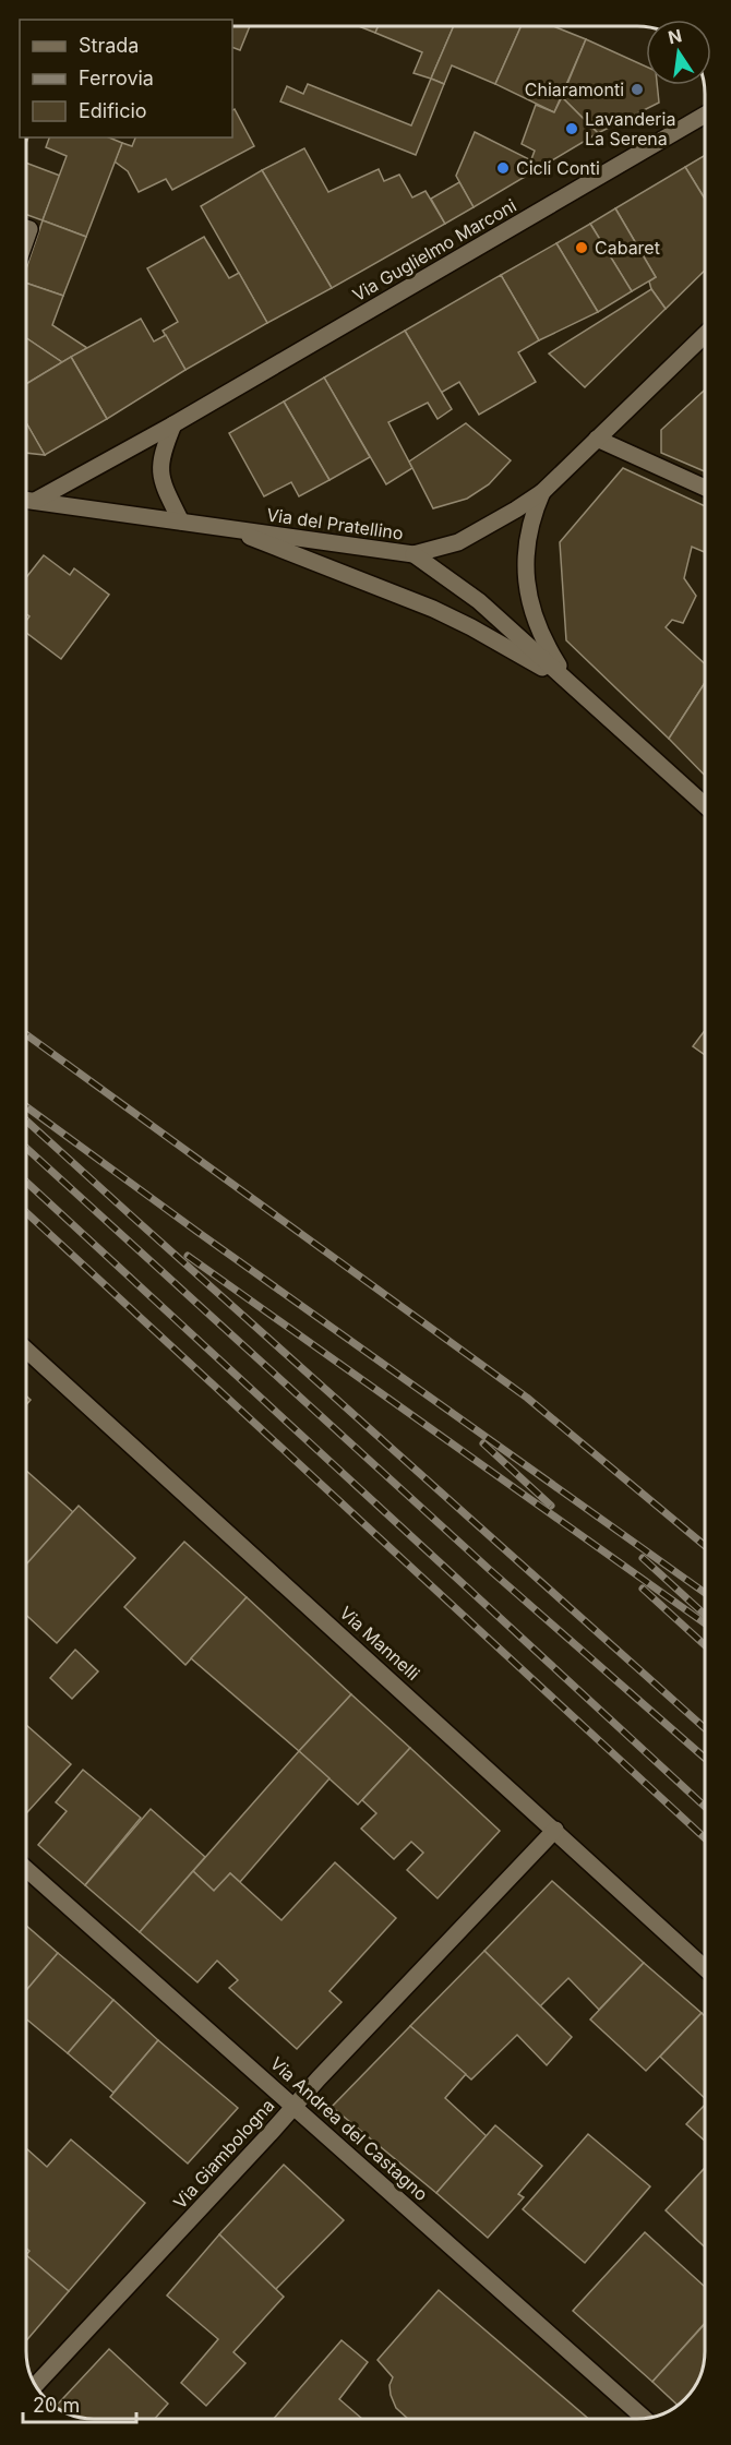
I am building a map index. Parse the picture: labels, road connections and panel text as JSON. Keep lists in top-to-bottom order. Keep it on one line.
{"streets":{"street":["Via Guglielmo Marconi","Via del Pratellino","Via Mannelli","Via Andrea del Castagno","Via Giambologna"]},"crossings":[["Via Guglielmo Marconi","Via del Pratellino"],["Via Mannelli","Via Giambologna"],["Via Andrea del Castagno","Via Giambologna"]],"places":["Chiaramonti","Lavanderia La Serena","Cicli Conti","Cabaret"],"legend":["Strada","Ferrovia","Edificio"],"scale_bar":"20 m","north":"top"}
